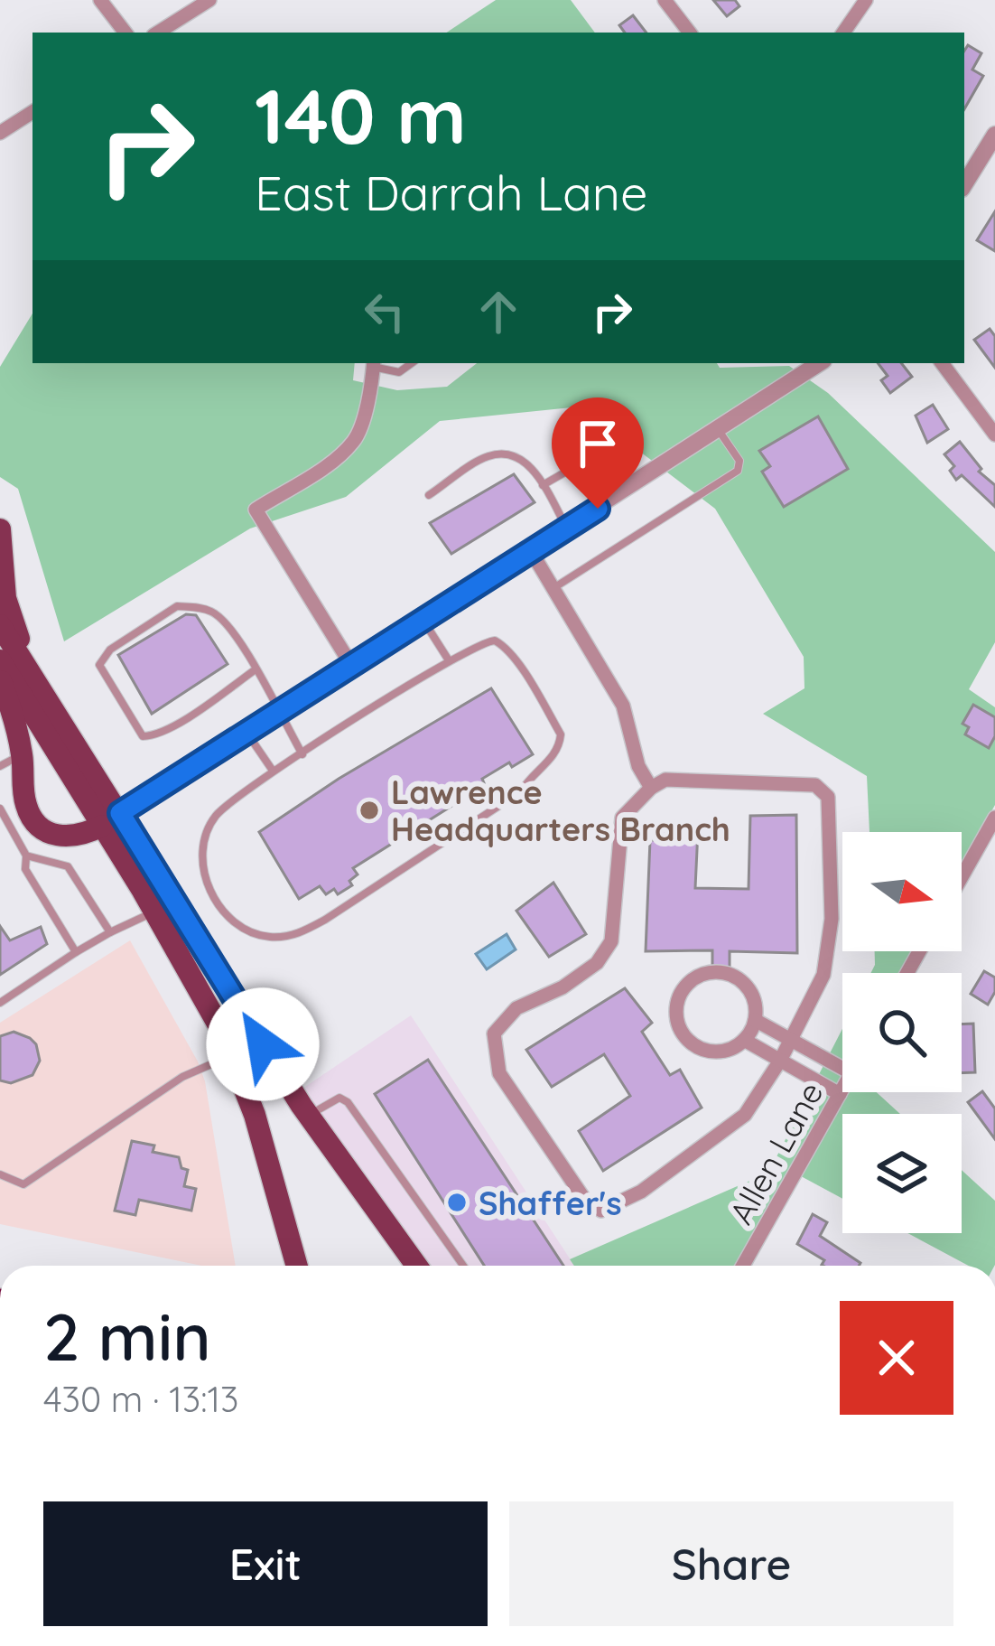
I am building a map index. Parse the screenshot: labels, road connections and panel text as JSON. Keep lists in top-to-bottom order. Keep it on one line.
{"streets":{"street":["Allen Lane"]},"places":["Lawrence Headquarters Branch","Shaffer's"],"north":"right","page":{"turn":["140 m","East Darrah Lane"],"heading":["2 min","430 m · 13:13"],"buttons":["Exit","Share"]}}
